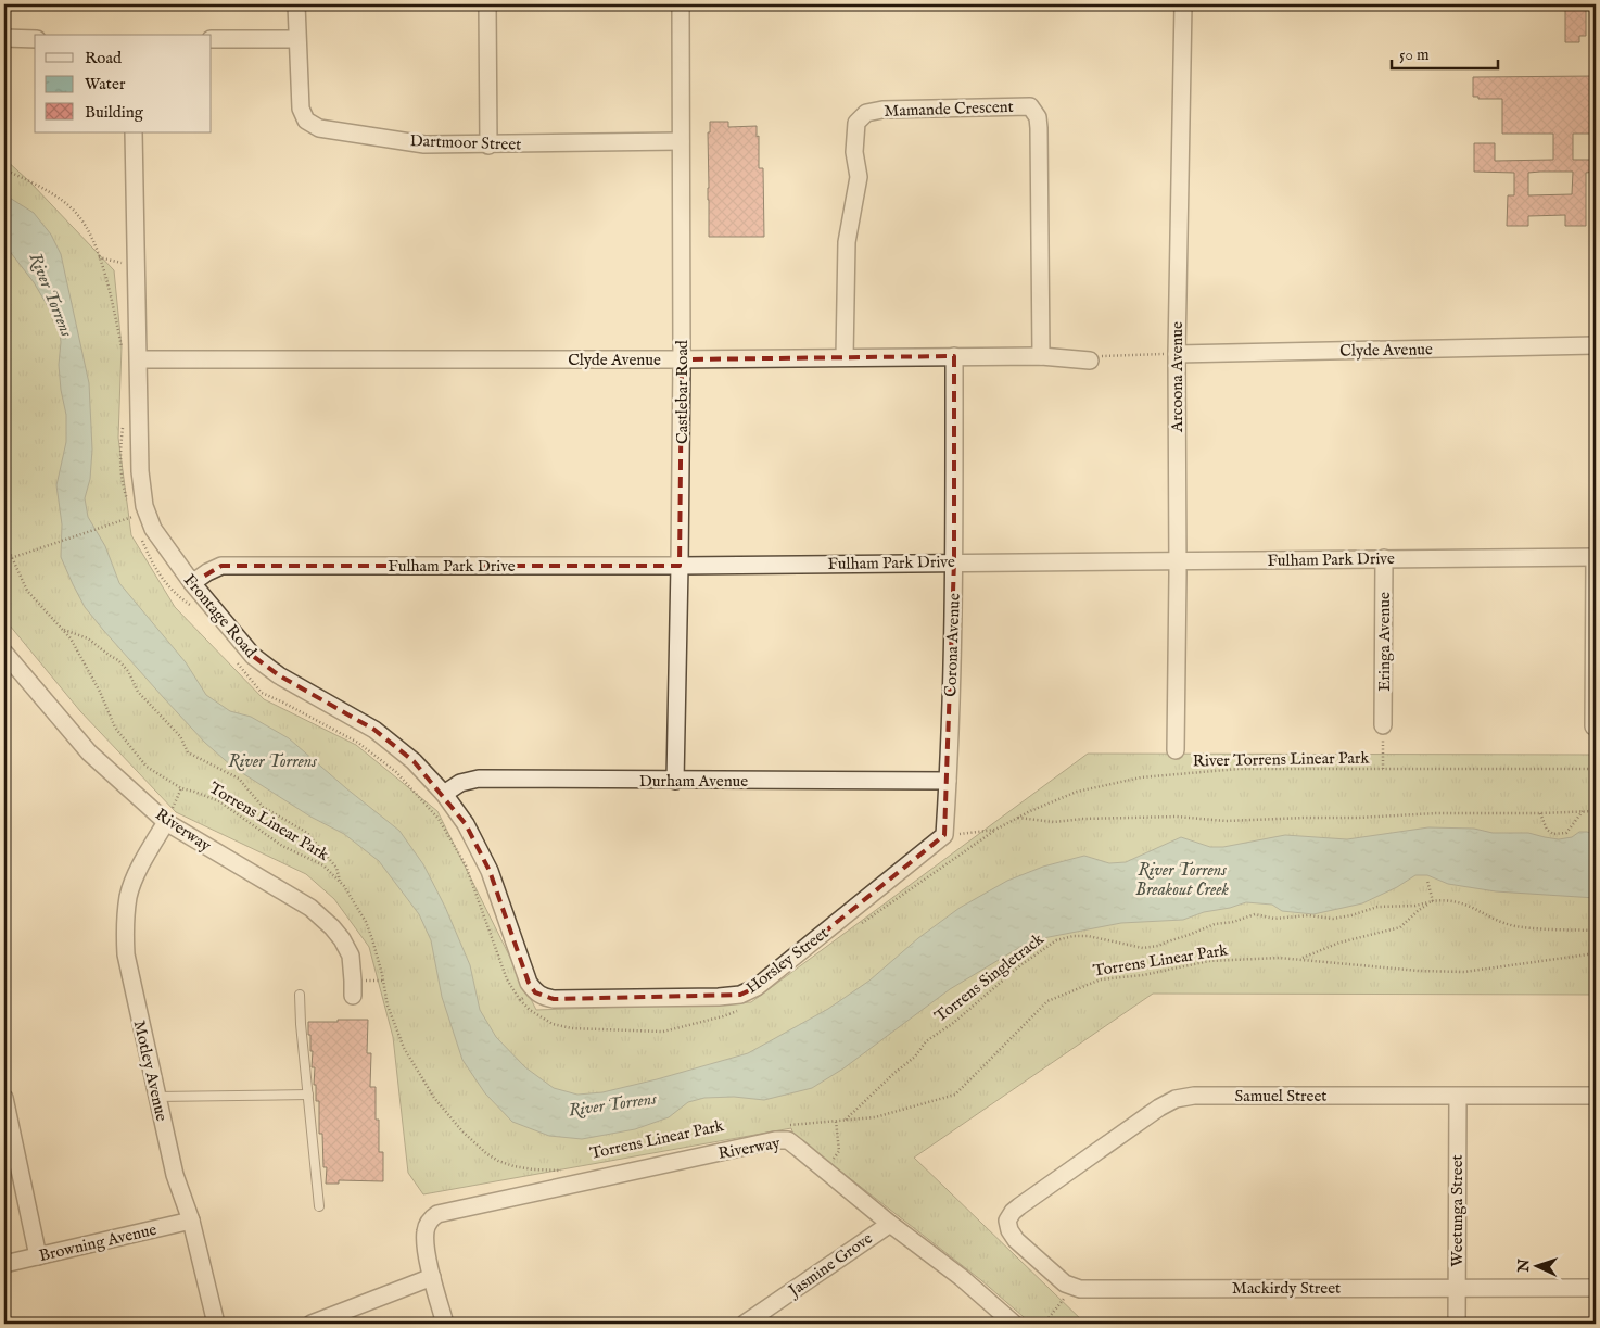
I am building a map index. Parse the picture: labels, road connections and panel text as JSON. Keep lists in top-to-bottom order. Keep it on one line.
{"streets":{"street":["Mamande Crescent","Dartmoor Street","Clyde Avenue","Arcoona Avenue","Castlebar Road","Fulham Park Drive","Frontage Road","Eringa Avenue","Corona Avenue","Durham Avenue","Riverway","Horsley Street","Motley Avenue","Samuel Street","Weetunga Street","Browning Avenue","Jasmine Grove","Mackirdy Street"],"path":["River Torrens Linear Park","Torrens Linear Park","Torrens Singletrack"]},"crossings":[["Mamande Crescent","Clyde Avenue"],["Dartmoor Street","Castlebar Road"],["Clyde Avenue","Arcoona Avenue"],["Clyde Avenue","Castlebar Road"],["Clyde Avenue","Frontage Road"],["Clyde Avenue","Corona Avenue"],["Arcoona Avenue","Fulham Park Drive"],["Castlebar Road","Fulham Park Drive"],["Castlebar Road","Durham Avenue"],["Fulham Park Drive","Frontage Road"],["Fulham Park Drive","Eringa Avenue"],["Fulham Park Drive","Corona Avenue"],["Frontage Road","Durham Avenue"],["Frontage Road","Horsley Street"],["Corona Avenue","River Torrens Linear Park"],["Corona Avenue","Durham Avenue"],["Corona Avenue","Horsley Street"],["River Torrens Linear Park","Horsley Street"],["Torrens Linear Park","Torrens Singletrack"],["Riverway","Motley Avenue"],["Riverway","Jasmine Grove"],["Motley Avenue","Browning Avenue"],["Samuel Street","Weetunga Street"],["Samuel Street","Mackirdy Street"],["Weetunga Street","Mackirdy Street"]],"water":["River Torrens","River Torrens Breakout Creek"],"legend":["Road","Water","Building"],"scale_bar":"50 m","north":"left"}
